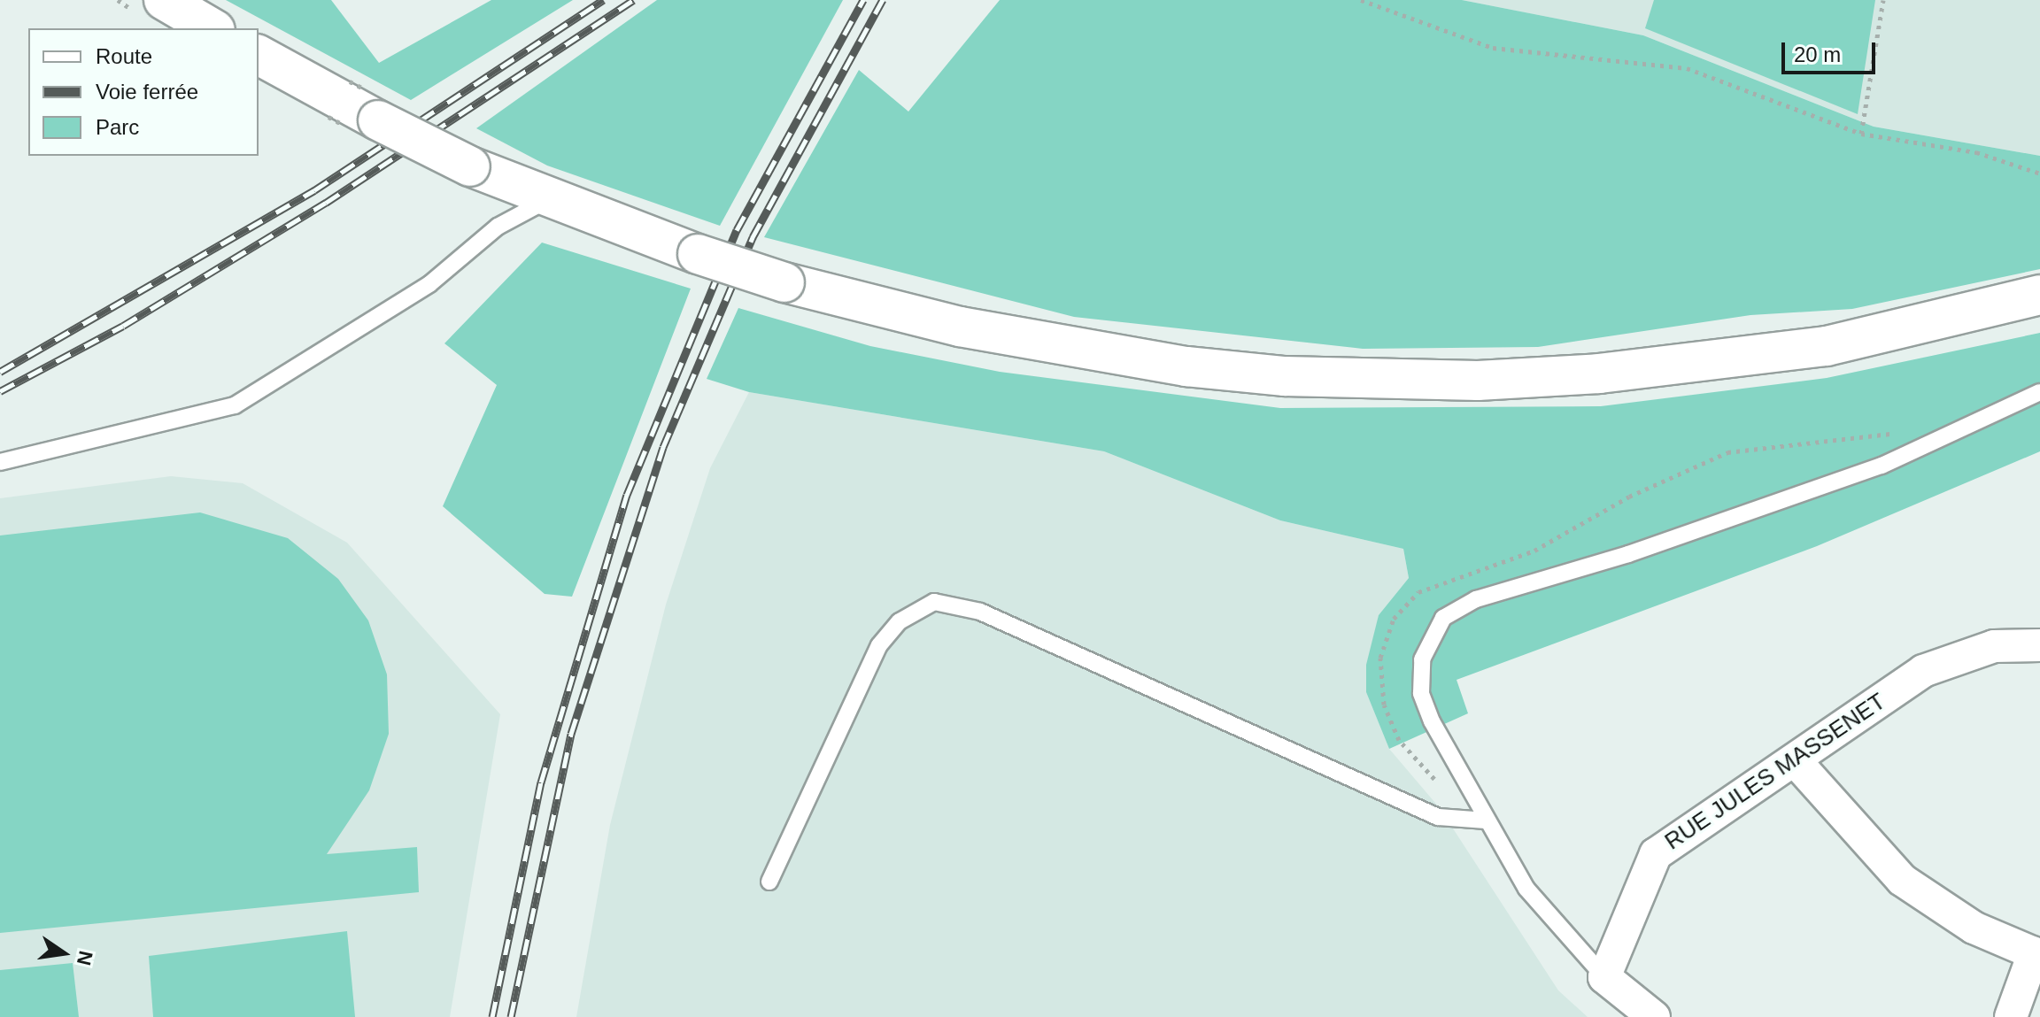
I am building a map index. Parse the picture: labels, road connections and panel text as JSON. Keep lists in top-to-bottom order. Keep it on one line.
{"streets":{"street":["RUE JULES MASSENET"]},"legend":["Route","Voie ferrée","Parc"],"scale_bar":"20 m","north":"right"}
